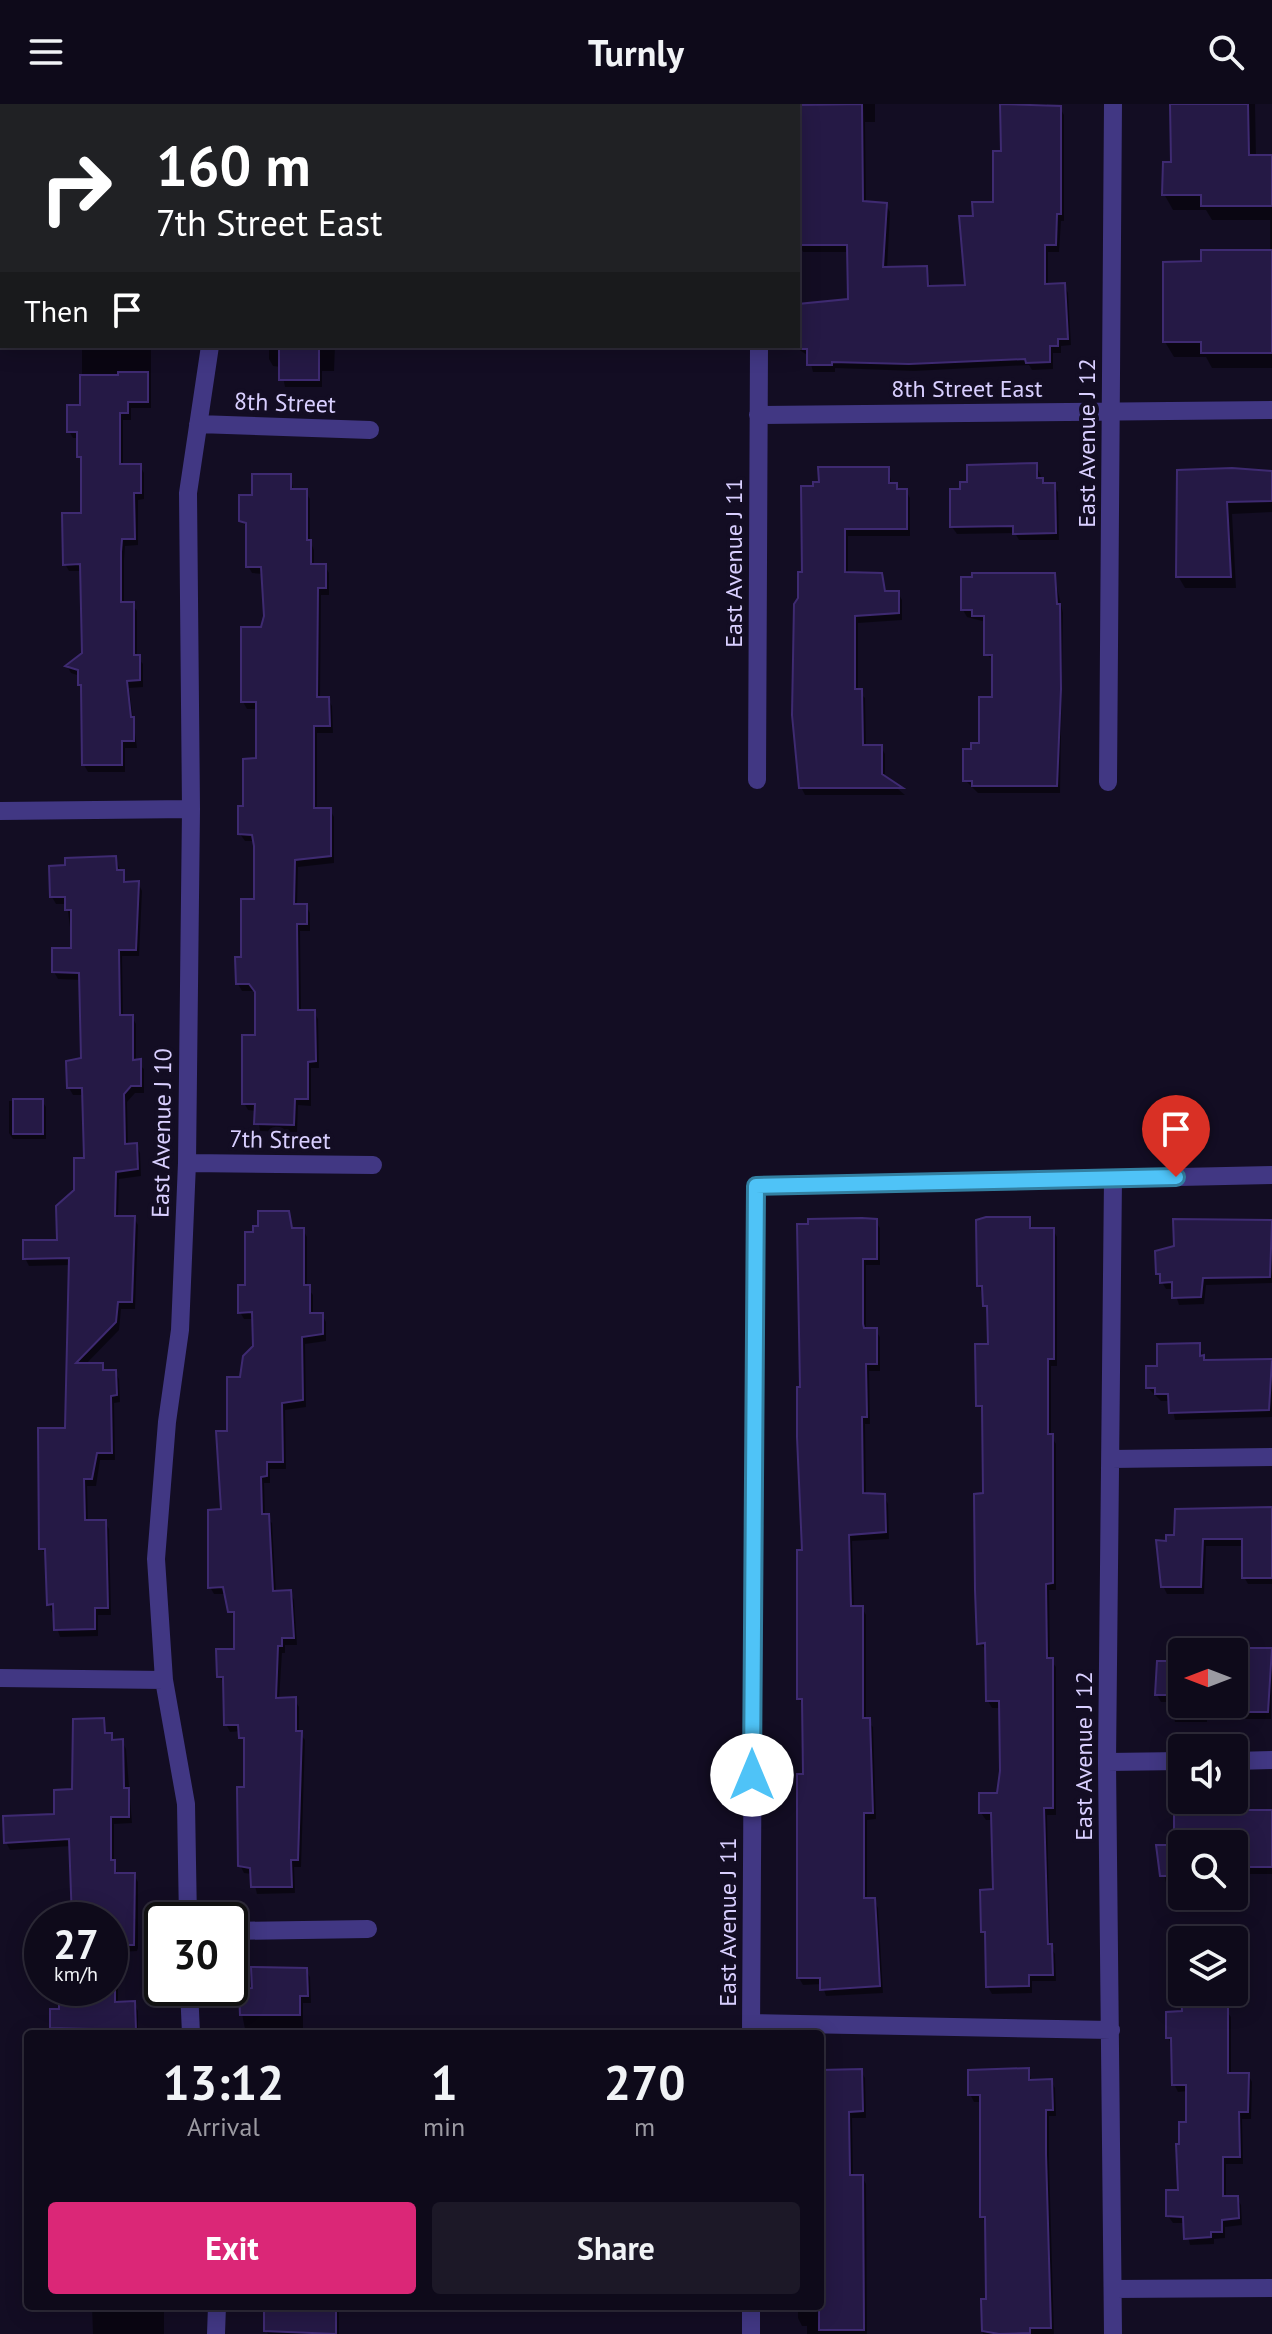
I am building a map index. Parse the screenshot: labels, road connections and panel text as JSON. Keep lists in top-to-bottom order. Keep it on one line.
{"streets":{"street":["8th Street East","8th Street","East Avenue J 12","East Avenue J 11","East Avenue J 10","7th Street"]},"crossings":[["8th Street East","East Avenue J 12"],["8th Street East","East Avenue J 11"],["8th Street","East Avenue J 10"],["East Avenue J 12","East Avenue J 11"],["East Avenue J 10","7th Street"]],"north":"left","page":{"header":"Turnly","turn":["160 m","7th Street East"],"then":"Then","speed":"27 km/h","limit":"30","eta":["13:12","Arrival","1","min","270","m"],"buttons":["Exit","Share"]}}
